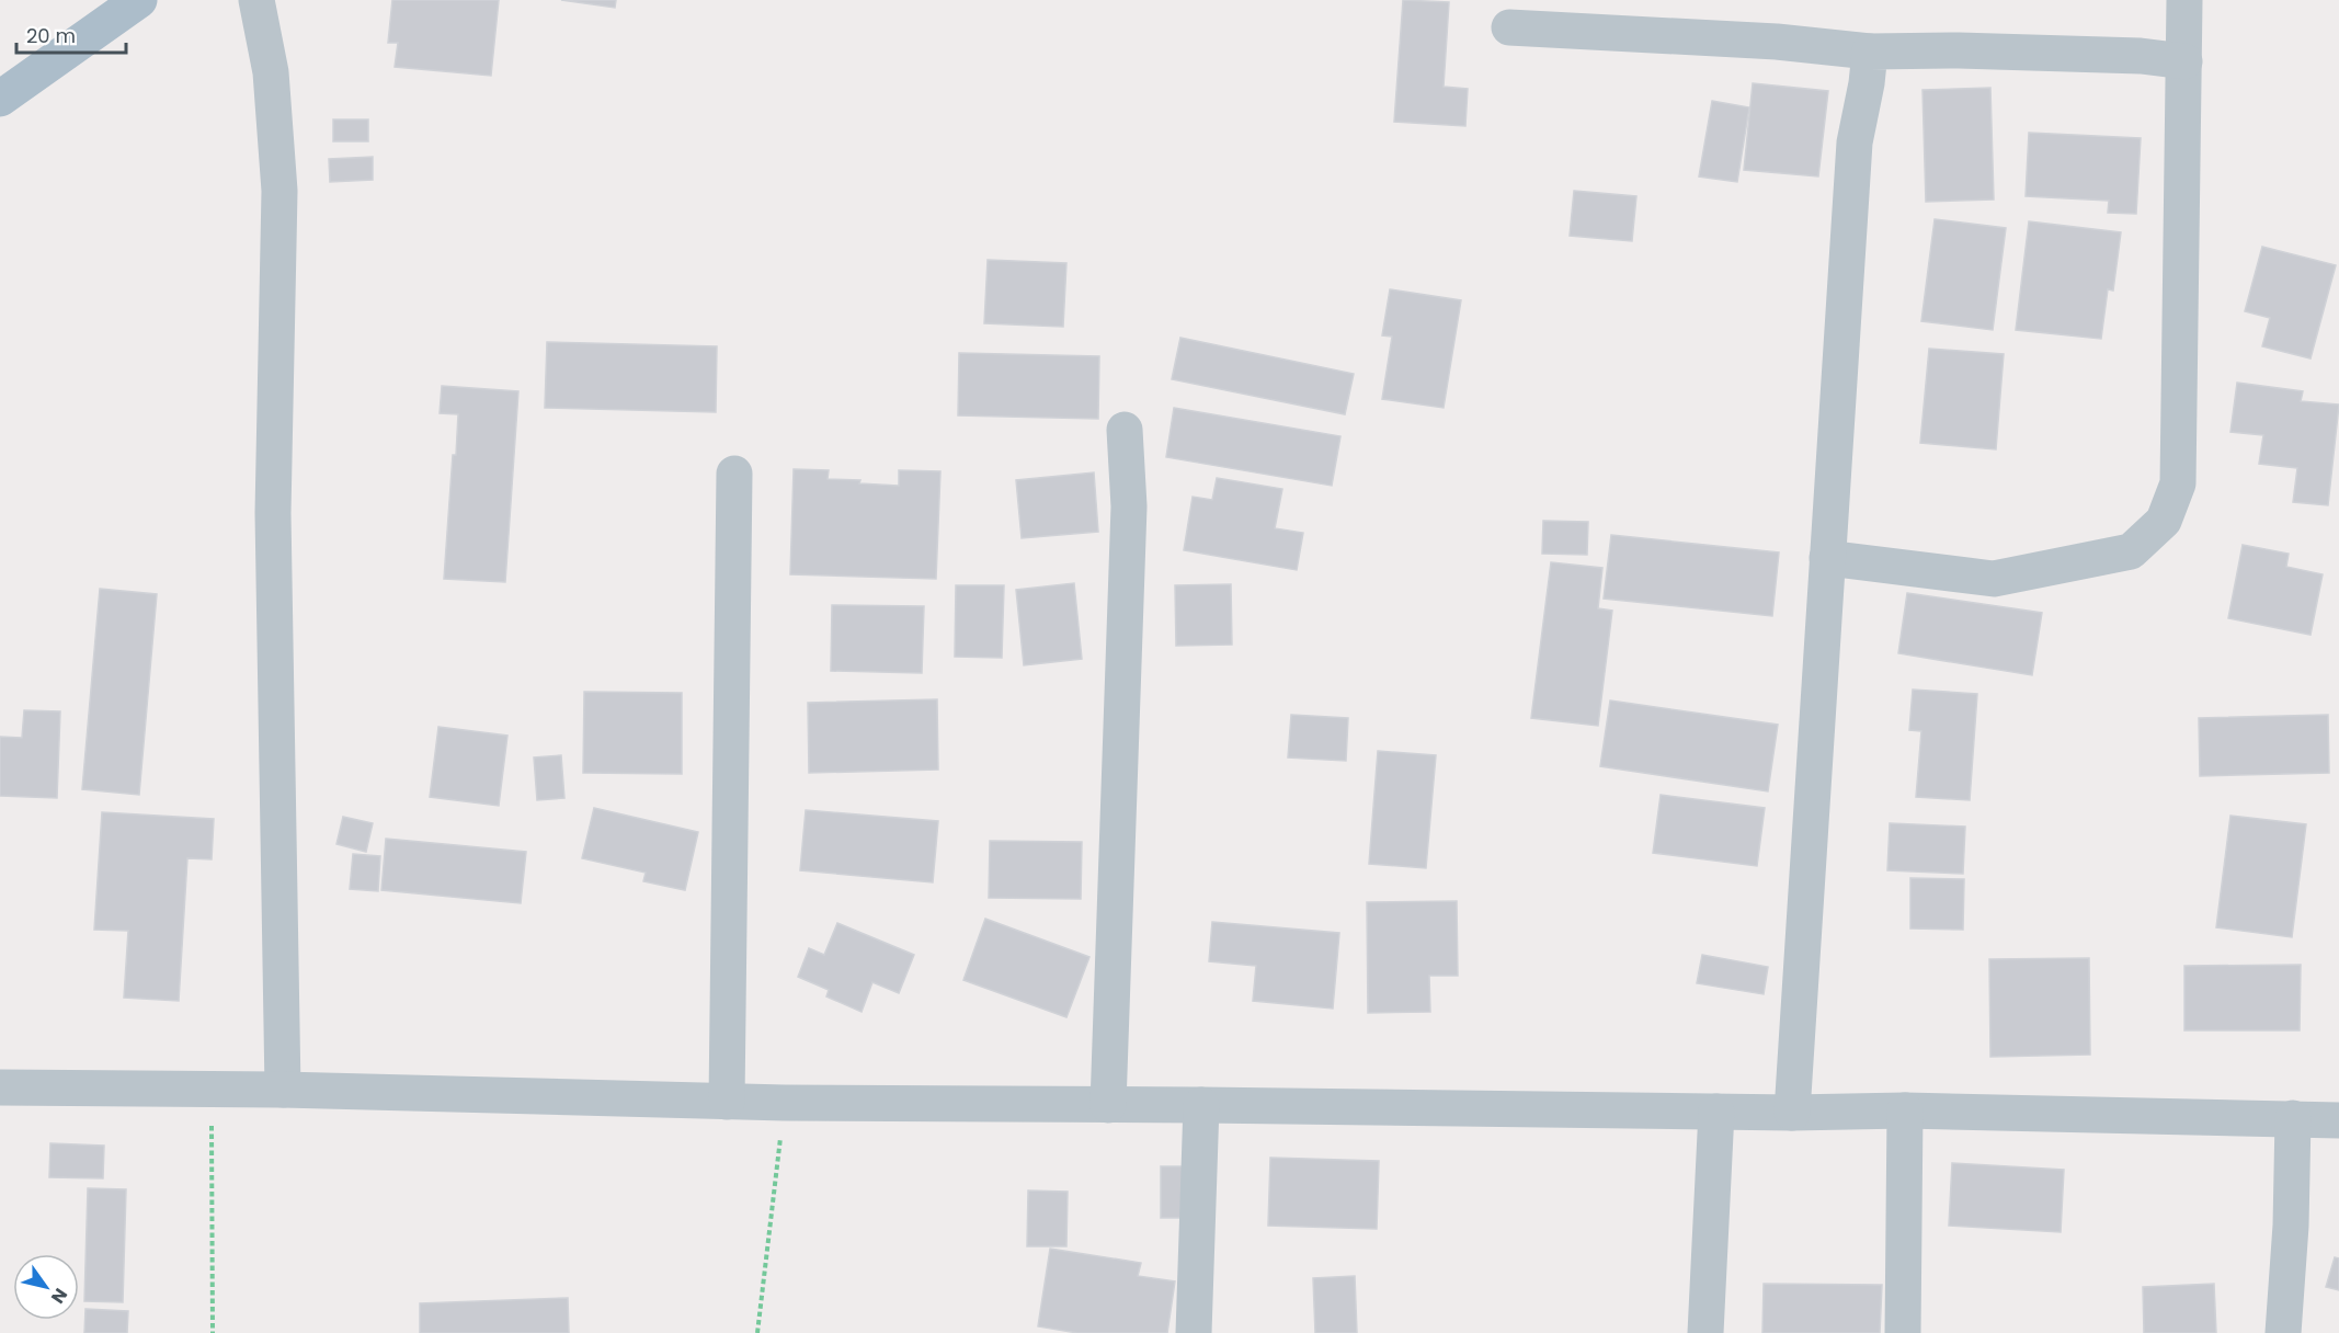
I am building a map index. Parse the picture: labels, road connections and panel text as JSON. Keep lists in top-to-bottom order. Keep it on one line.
{"scale_bar":"20 m","north":"bottom right"}
